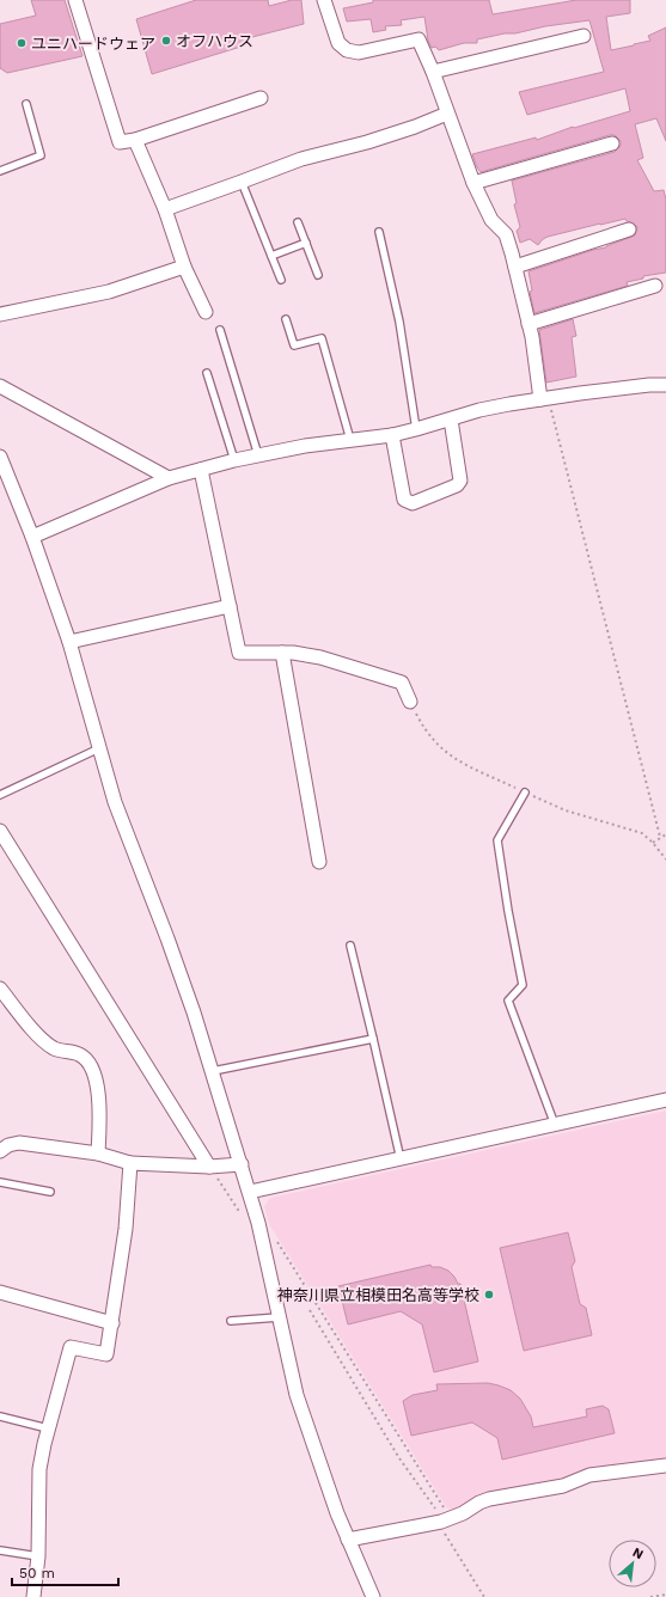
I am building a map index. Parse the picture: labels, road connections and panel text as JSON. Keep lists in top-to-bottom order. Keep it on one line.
{"places":["オフハウス","ユニハードウェア","神奈川県立相模田名高等学校"],"scale_bar":"50 m","north":"top right"}
